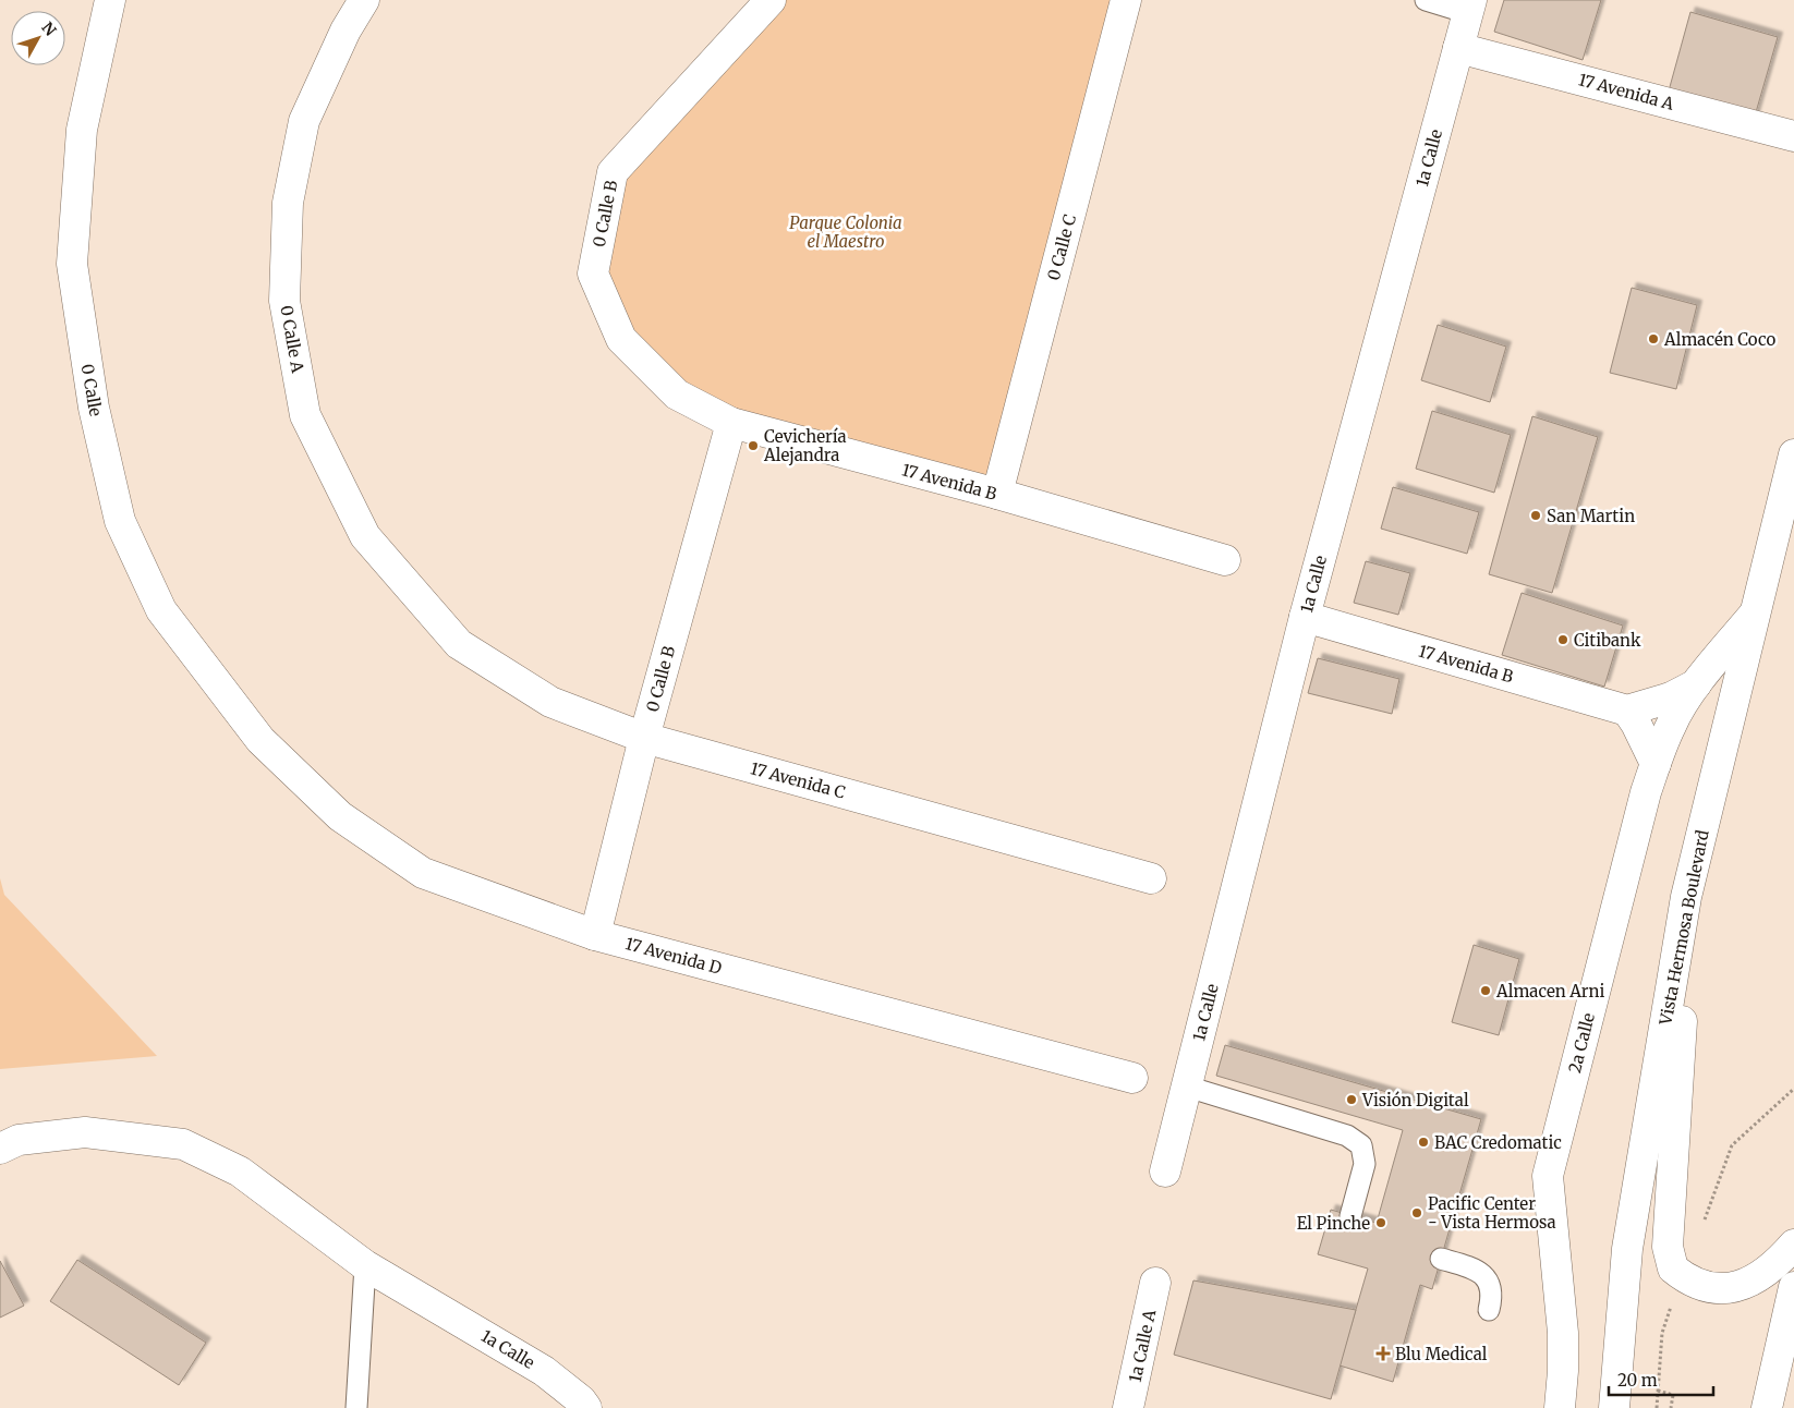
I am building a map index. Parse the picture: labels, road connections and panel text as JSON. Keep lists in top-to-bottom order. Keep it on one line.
{"streets":{"street":["17 Avenida A","1a Calle","0 Calle B","0 Calle C","0 Calle A","0 Calle","17 Avenida B","17 Avenida C","Vista Hermosa Boulevard","17 Avenida D","2a Calle","1a Calle A"]},"crossings":[["17 Avenida A","1a Calle"],["1a Calle","17 Avenida B"],["0 Calle B","17 Avenida B"],["0 Calle B","17 Avenida C"],["0 Calle B","17 Avenida D"],["0 Calle C","17 Avenida B"],["0 Calle A","17 Avenida C"],["0 Calle","17 Avenida D"],["Vista Hermosa Boulevard","2a Calle"]],"parks":["Parque Colonia el Maestro"],"places":{"other":["Almacén Coco","Cevichería Alejandra","San Martin","Citibank","Almacen Arni","Visión Digital","BAC Credomatic","Pacific Center - Vista Hermosa","El Pinche"],"health":["Blu Medical"]},"scale_bar":"20 m","north":"top right"}
